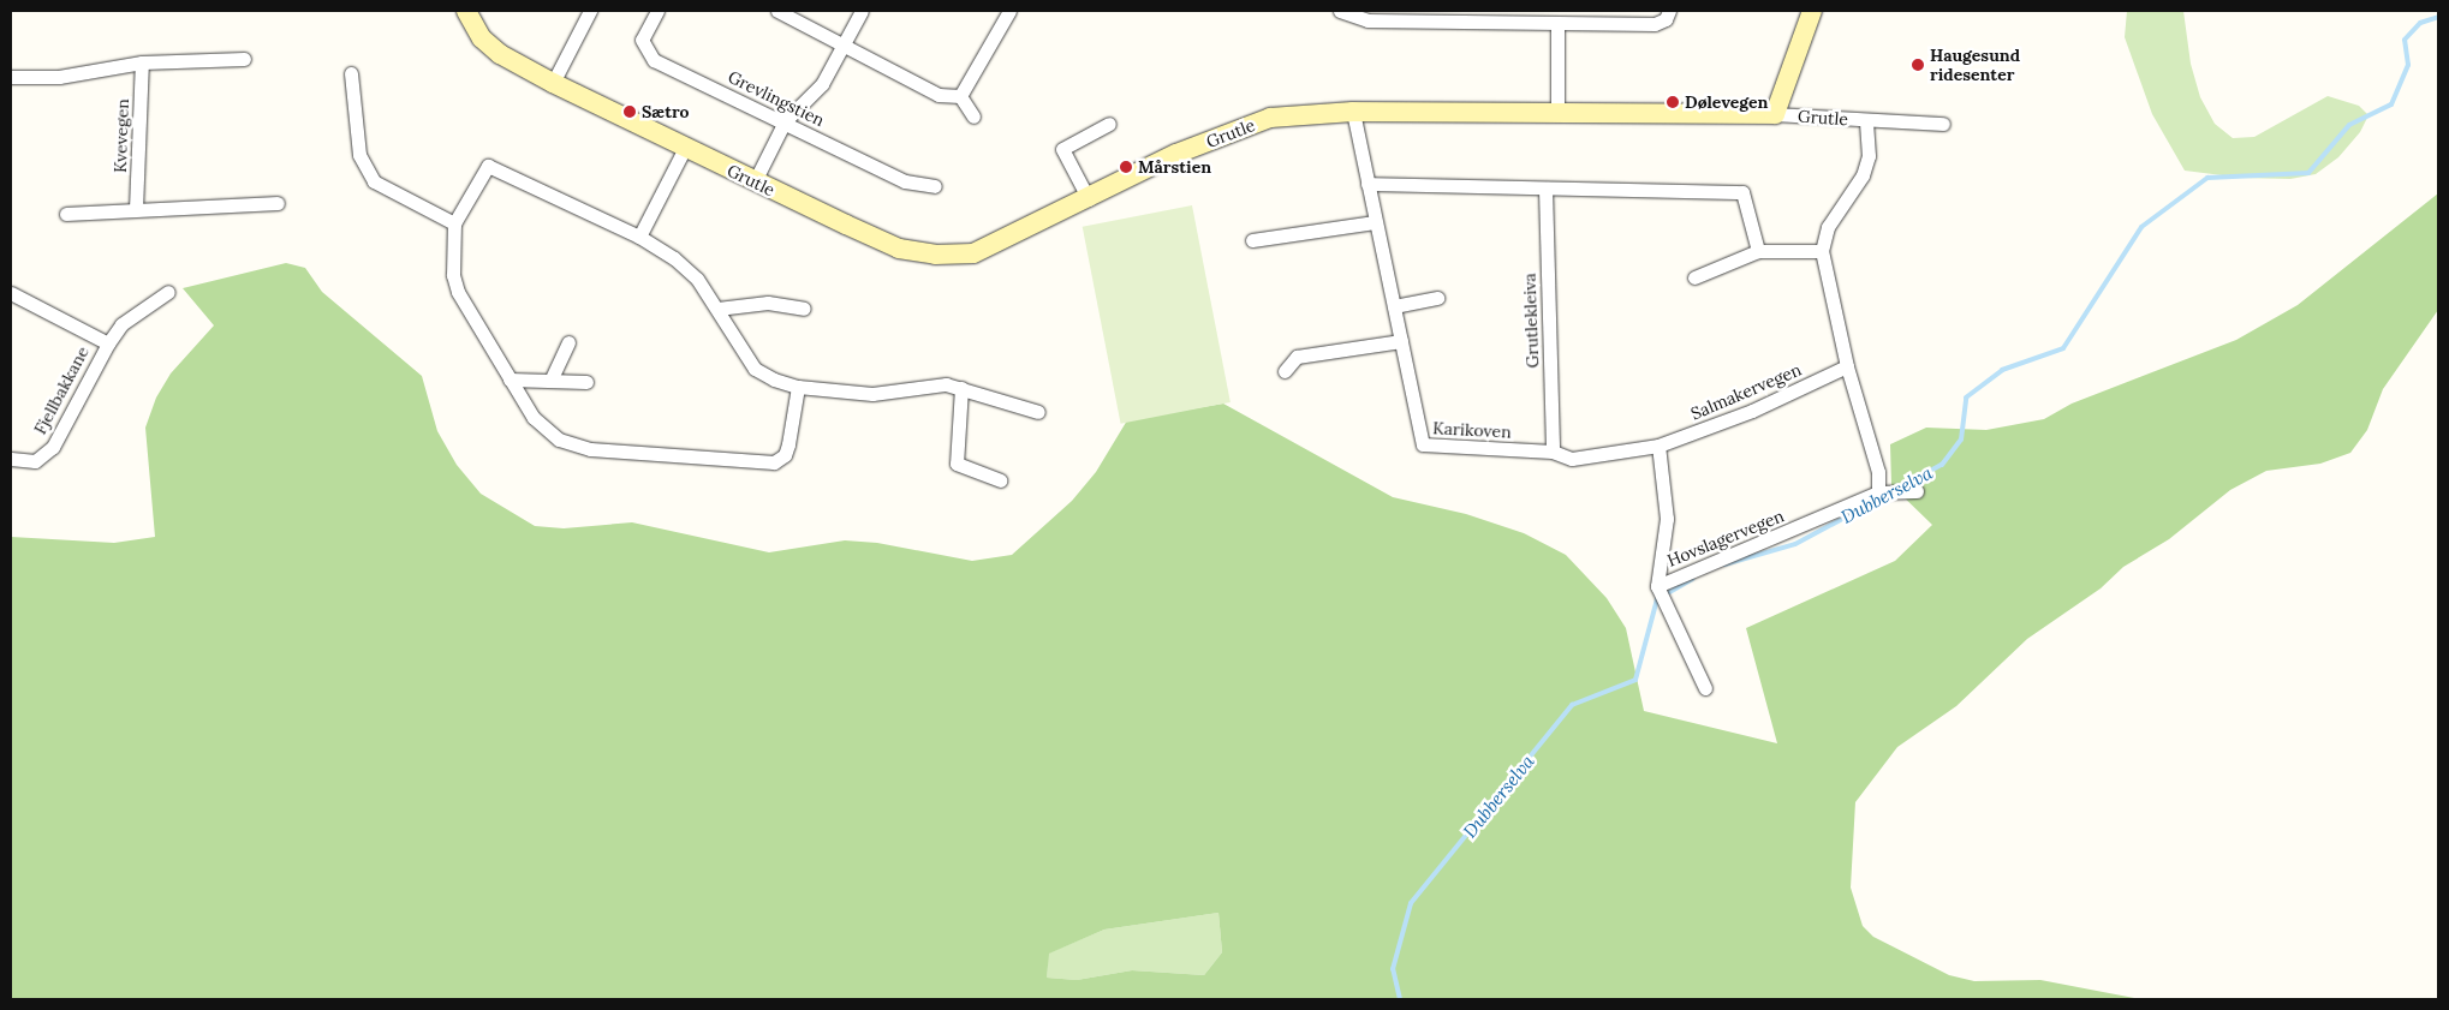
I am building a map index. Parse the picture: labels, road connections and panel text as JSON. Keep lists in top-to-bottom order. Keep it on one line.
{"streets":{"street":["Grevlingstien","Grutle","Kvevegen","Grutlekleiva","Fjellbakkane","Salmakervegen","Karikoven","Hovslagervegen"]},"crossings":[["Grutle","Karikoven"],["Grutlekleiva","Salmakervegen"],["Grutlekleiva","Karikoven"],["Salmakervegen","Karikoven"]],"water":["Dubberselva"],"places":["Haugesund ridesenter","Dølevegen","Sætro","Mårstien"]}
